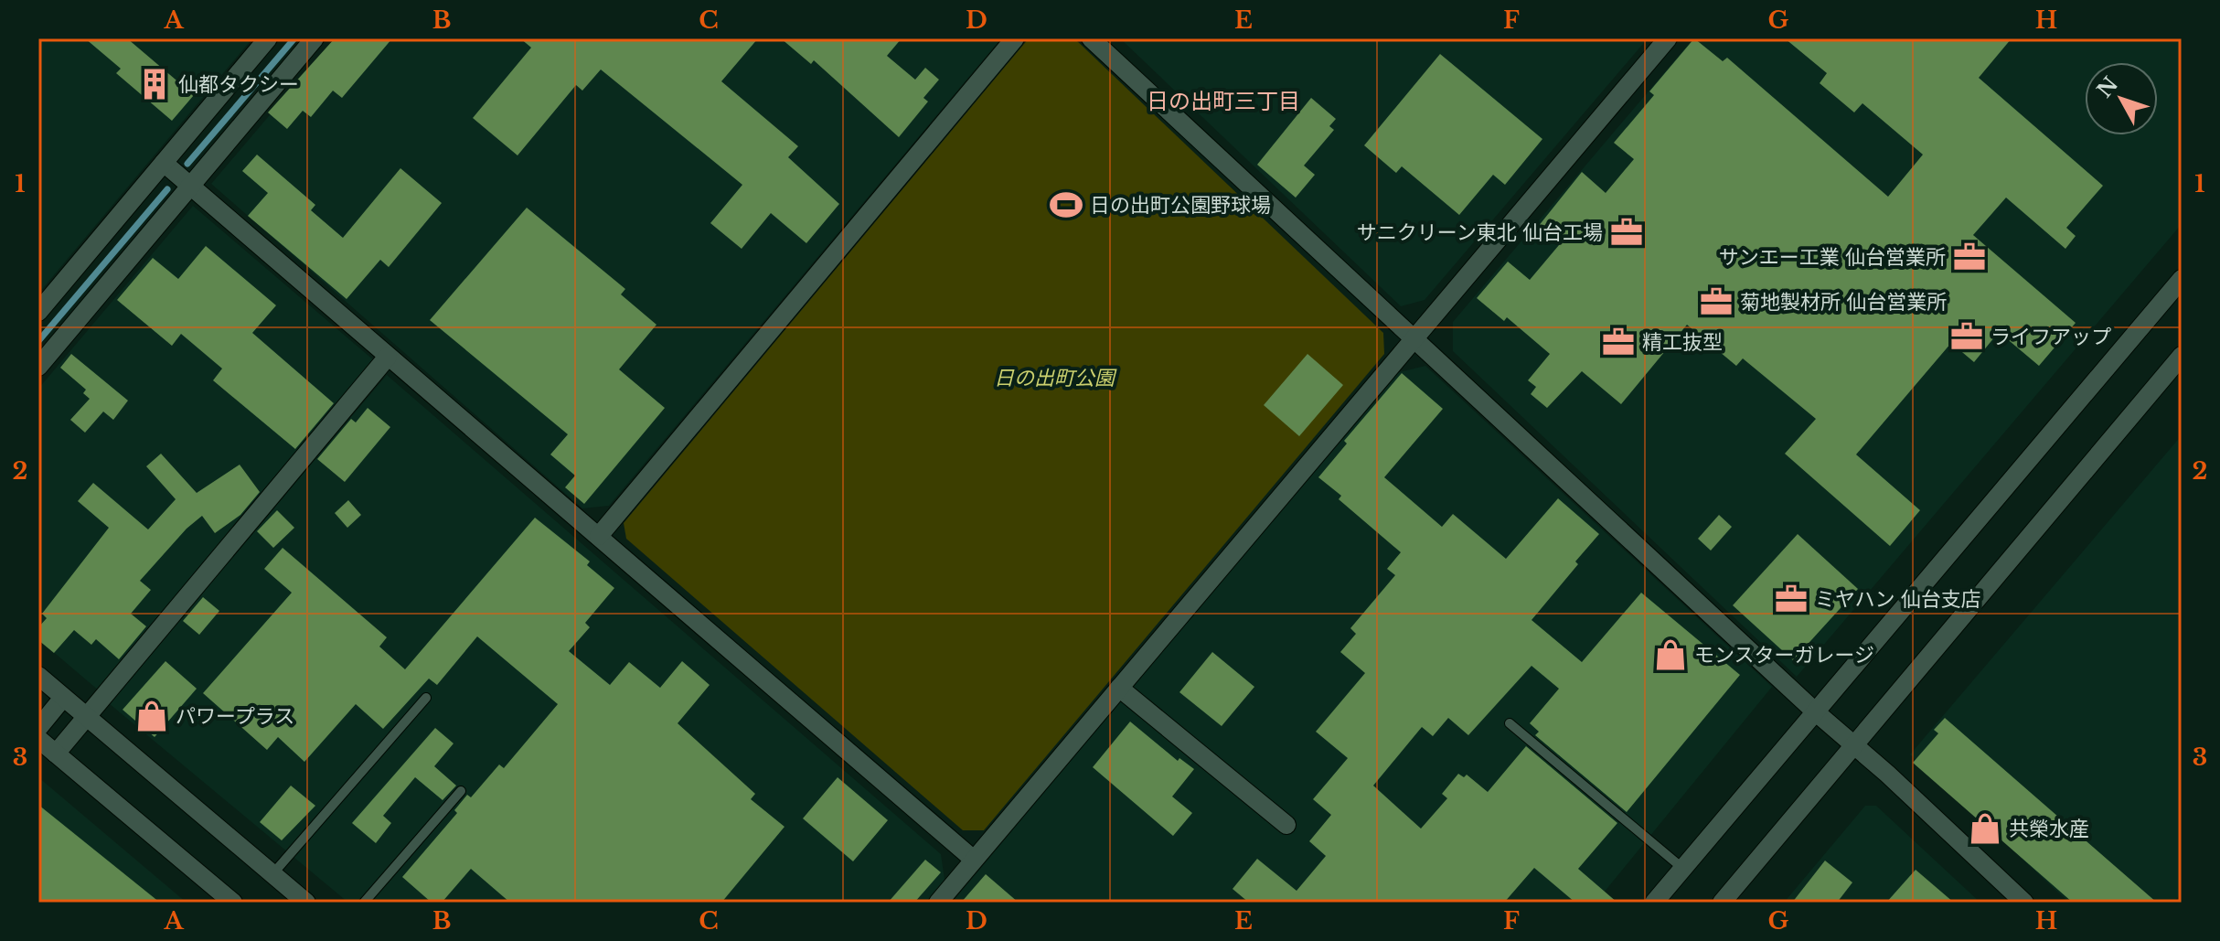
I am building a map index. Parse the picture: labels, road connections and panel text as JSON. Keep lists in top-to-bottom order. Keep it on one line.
{"districts":["日の出町三丁目"],"parks":["日の出町公園"],"places":{"building":["仙都タクシー"],"sports":["日の出町公園野球場"],"office":["サニクリーン東北 仙台工場","サンエー工業 仙台営業所","菊地製材所 仙台営業所","ライフアップ","精工抜型","ミヤハン 仙台支店"],"shop":["モンスターガレージ","パワープラス","共榮水産"]},"north":"top left","grid":{"columns":["A","B","C","D","E","F","G","H"],"rows":["1","2","3"]}}
